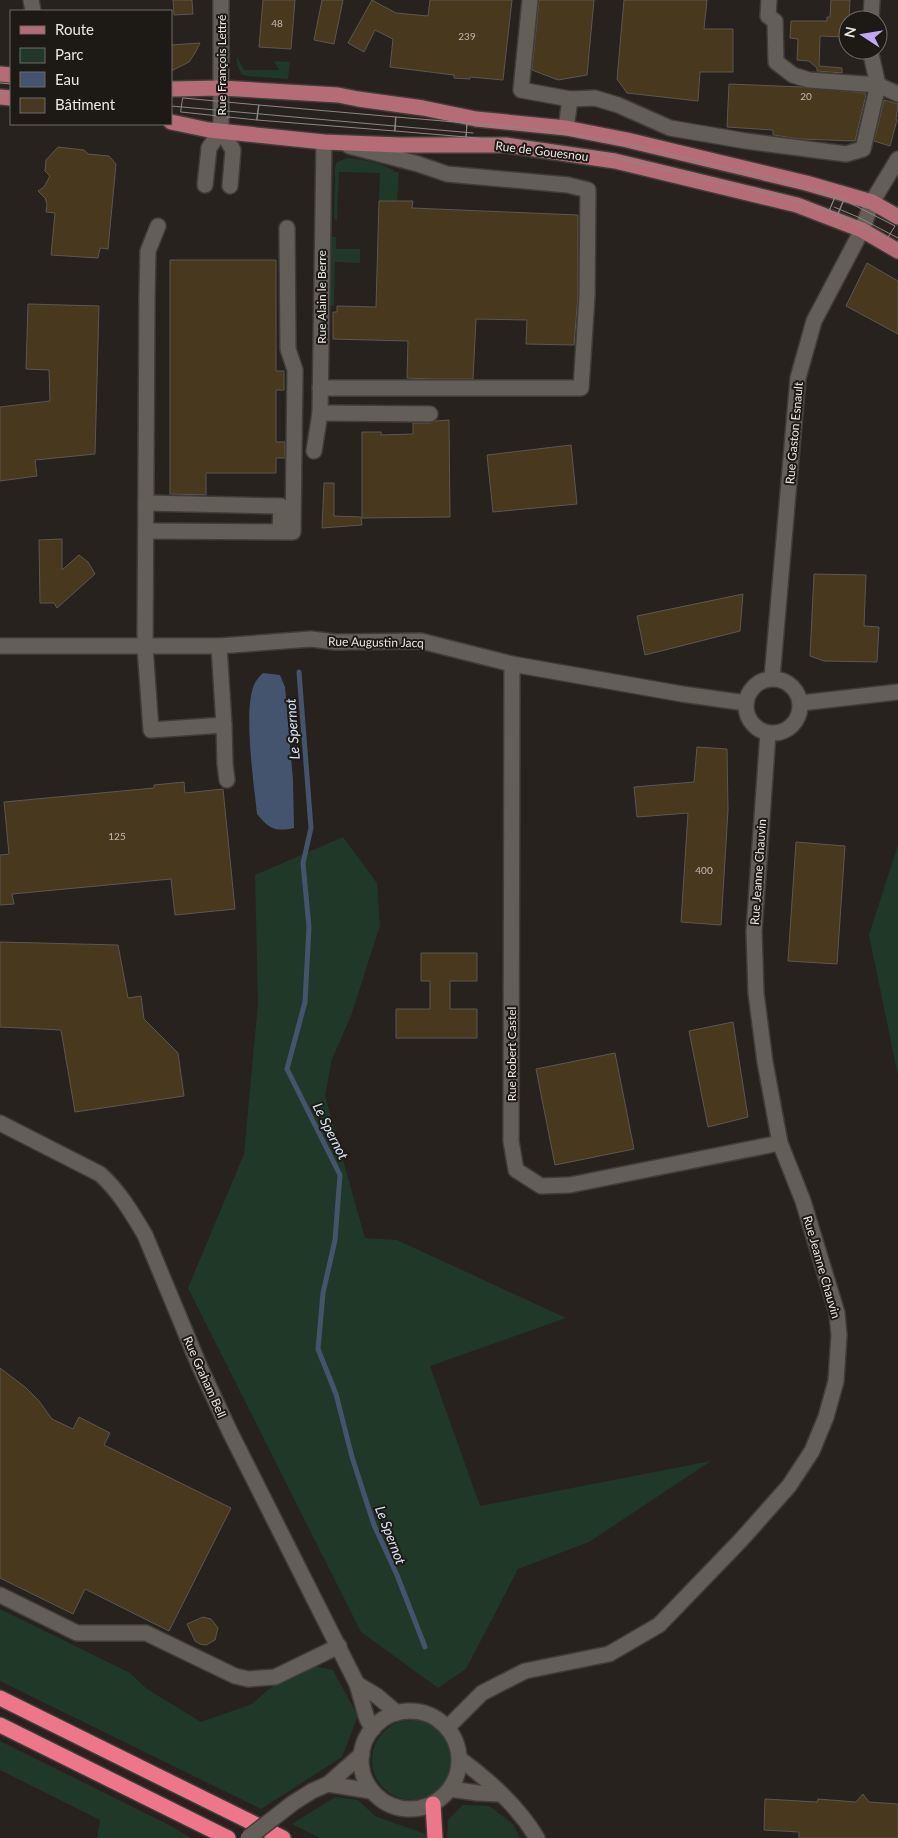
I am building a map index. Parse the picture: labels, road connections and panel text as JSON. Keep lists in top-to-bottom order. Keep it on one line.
{"streets":{"main road":["Rue de Gouesnou"],"street":["Rue François Lettré","Rue Alain le Berre","Rue Gaston Esnault","Rue Augustin Jacq","Rue Jeanne Chauvin","Rue Robert Castel","Rue Graham Bell"]},"crossings":[["Rue François Lettré","Rue de Gouesnou"],["Rue de Gouesnou","Rue Alain le Berre"],["Rue de Gouesnou","Rue Gaston Esnault"],["Rue Gaston Esnault","Rue Augustin Jacq"],["Rue Gaston Esnault","Rue Jeanne Chauvin"],["Rue Augustin Jacq","Rue Jeanne Chauvin"],["Rue Augustin Jacq","Rue Robert Castel"],["Rue Jeanne Chauvin","Rue Robert Castel"],["Rue Jeanne Chauvin","Rue Graham Bell"]],"water":["Le Spernot"],"house_numbers":["48","239","20","125","400"],"legend":["Route","Parc","Eau","Bâtiment"],"north":"left"}
